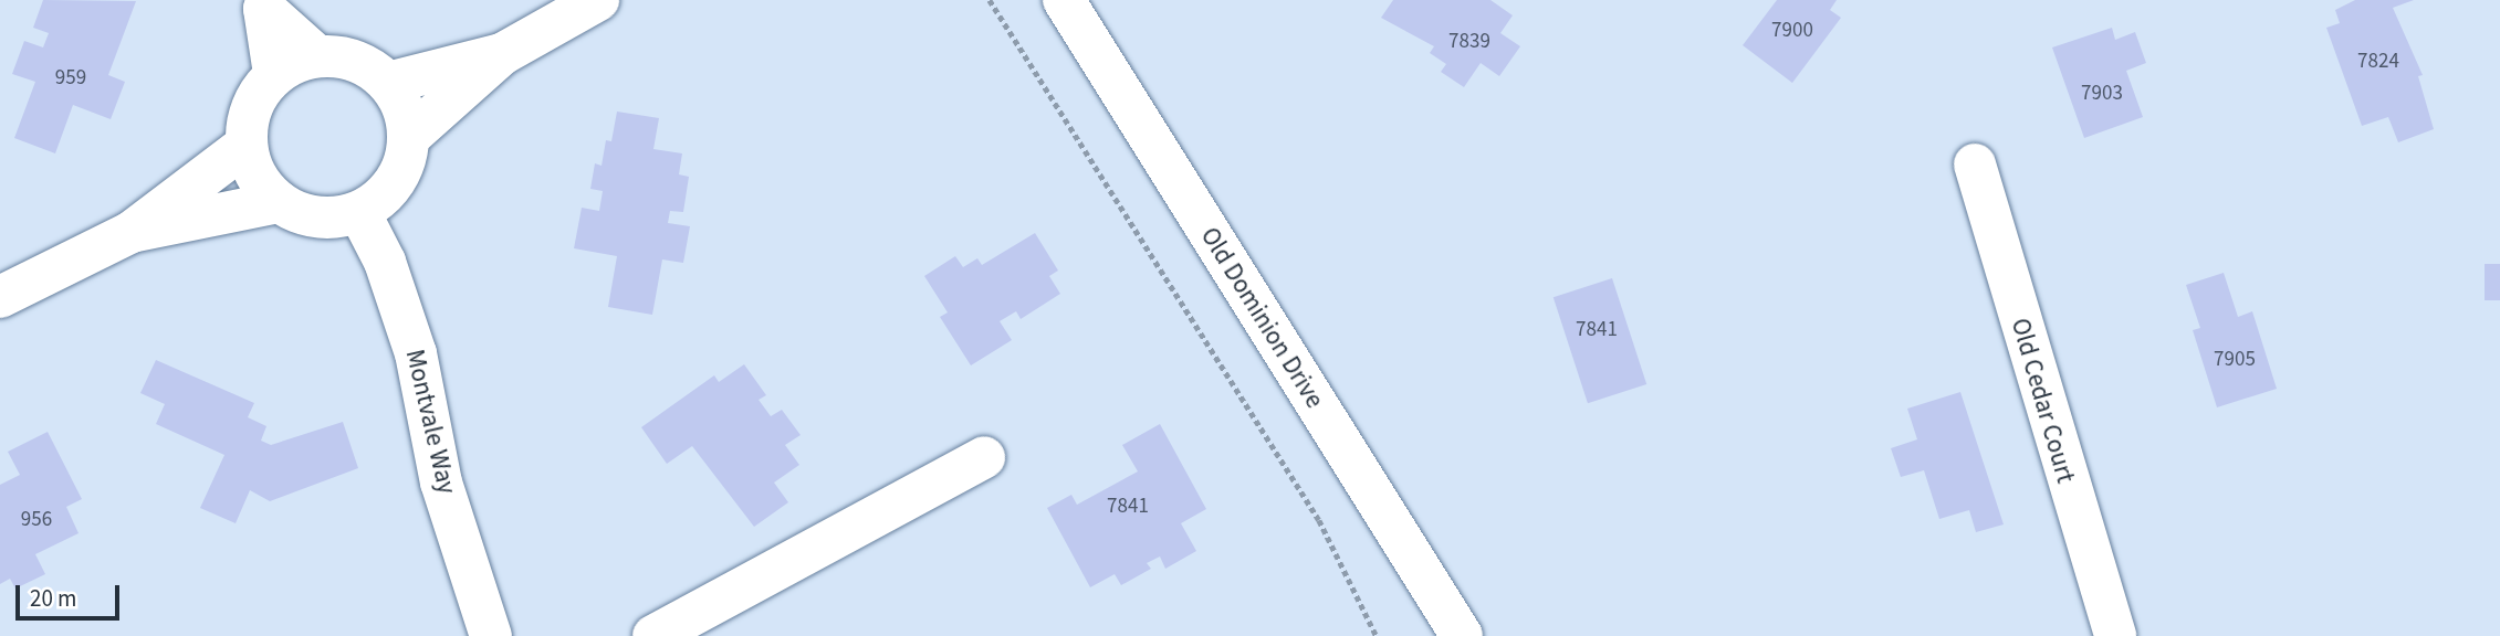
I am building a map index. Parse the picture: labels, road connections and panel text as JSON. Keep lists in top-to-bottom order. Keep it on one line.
{"streets":{"street":["Old Dominion Drive","Old Cedar Court","Montvale Way"]},"house_numbers":["7900","7839","7824","959","7903","7841","7905","7841","956"],"scale_bar":"20 m"}
